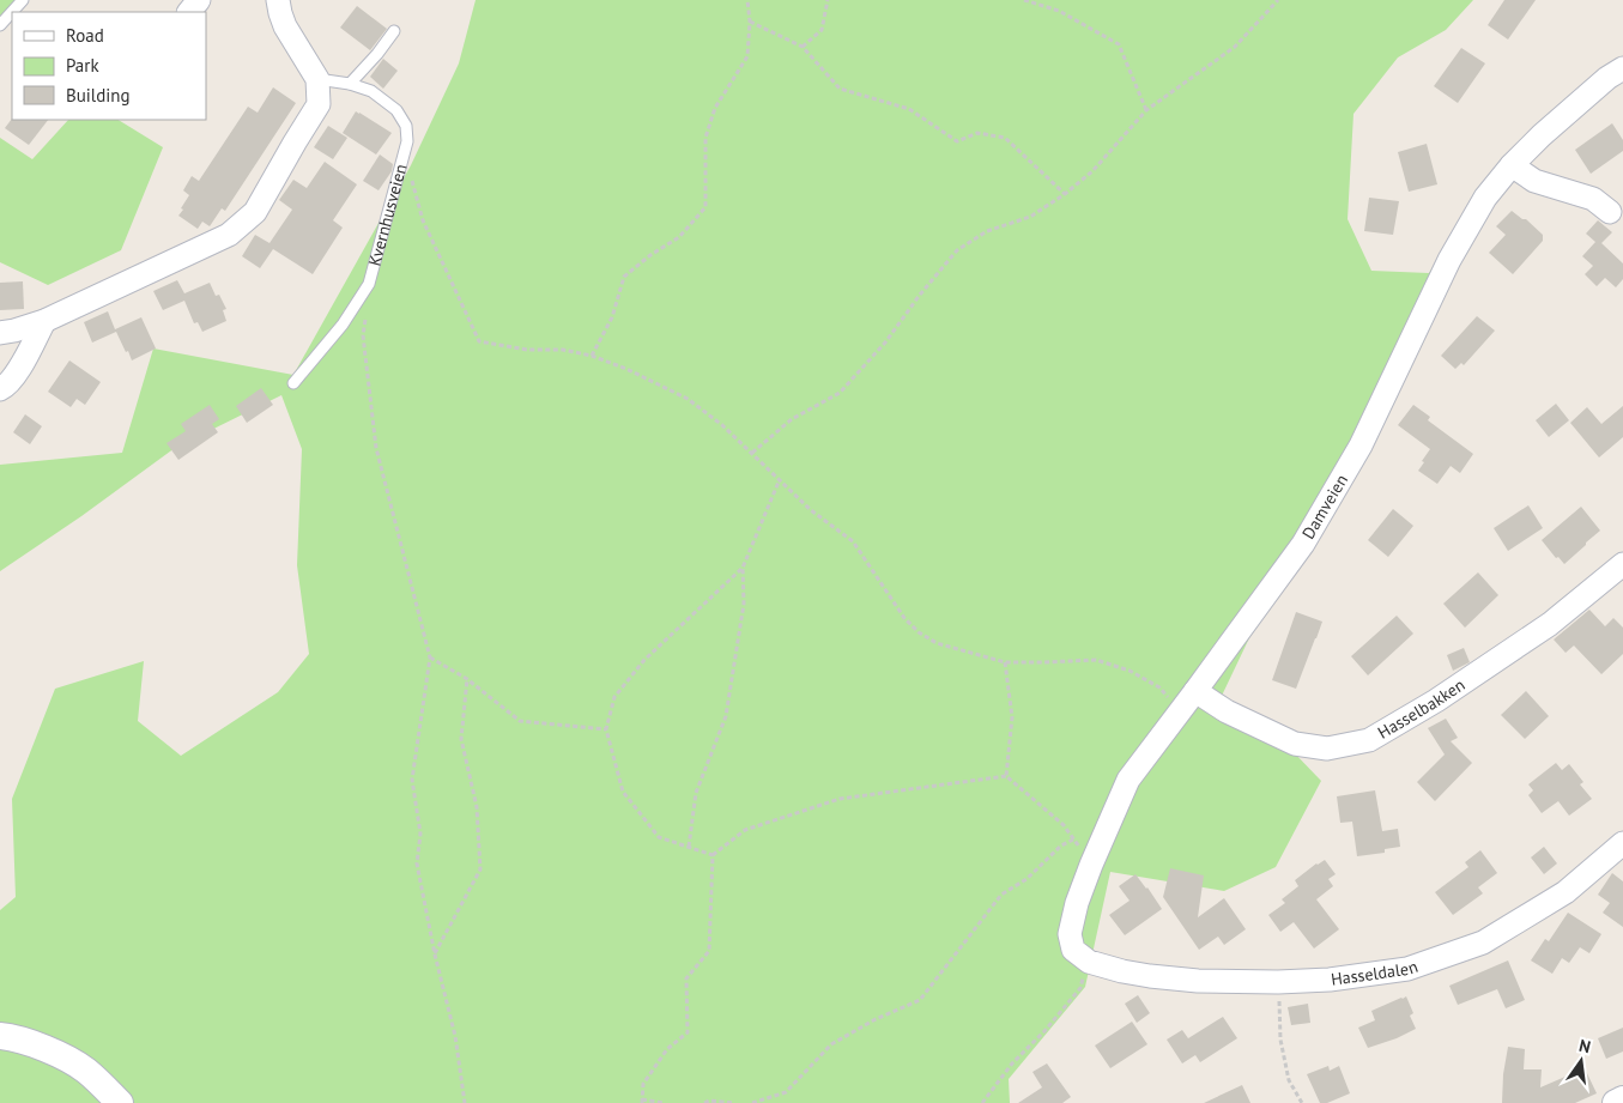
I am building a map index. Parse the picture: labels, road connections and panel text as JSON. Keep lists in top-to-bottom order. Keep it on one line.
{"streets":{"street":["Damveien","Hasselbakken","Hasseldalen"],"lane":["Kvernhusveien"]},"crossings":[["Damveien","Hasselbakken"],["Damveien","Hasseldalen"]],"legend":["Road","Park","Building"],"north":"top"}
